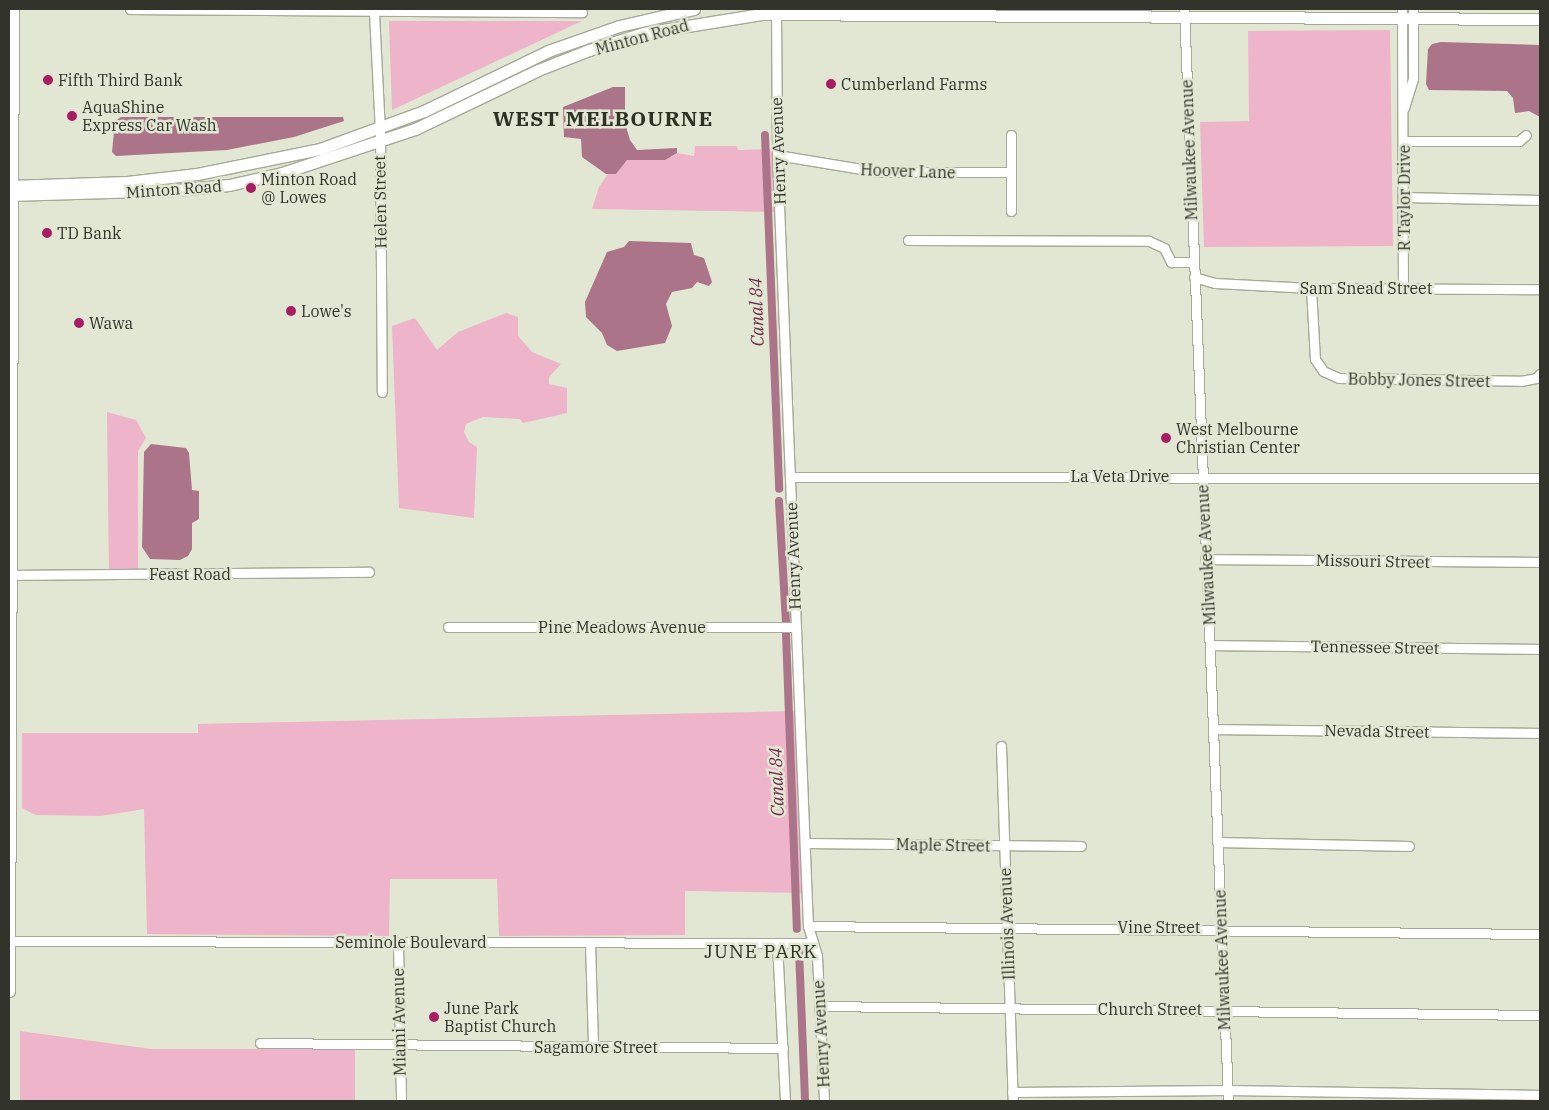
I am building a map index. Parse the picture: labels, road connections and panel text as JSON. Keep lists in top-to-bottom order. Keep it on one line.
{"streets":{"main road":["Minton Road"],"street":["Milwaukee Avenue","Henry Avenue","Hoover Lane","R Taylor Drive","Helen Street","Sam Snead Street","Bobby Jones Street","La Veta Drive","Missouri Street","Feast Road","Pine Meadows Avenue","Tennessee Street","Nevada Street","Maple Street","Illinois Avenue","Vine Street","Seminole Boulevard","Church Street","Miami Avenue","Sagamore Street"]},"crossings":[["Minton Road","Milwaukee Avenue"],["Minton Road","Henry Avenue"],["Minton Road","R Taylor Drive"],["Minton Road","Helen Street"],["Milwaukee Avenue","Sam Snead Street"],["Milwaukee Avenue","La Veta Drive"],["Milwaukee Avenue","Missouri Street"],["Milwaukee Avenue","Tennessee Street"],["Milwaukee Avenue","Nevada Street"],["Milwaukee Avenue","Vine Street"],["Milwaukee Avenue","Church Street"],["Henry Avenue","Hoover Lane"],["Henry Avenue","La Veta Drive"],["Henry Avenue","Pine Meadows Avenue"],["Henry Avenue","Maple Street"],["Henry Avenue","Vine Street"],["Henry Avenue","Seminole Boulevard"],["Henry Avenue","Church Street"],["R Taylor Drive","Sam Snead Street"],["Sam Snead Street","Bobby Jones Street"],["Maple Street","Illinois Avenue"],["Illinois Avenue","Vine Street"],["Illinois Avenue","Church Street"],["Seminole Boulevard","Miami Avenue"],["Miami Avenue","Sagamore Street"]],"districts":["WEST MELBOURNE","JUNE PARK"],"water":["Canal 84"],"places":["Fifth Third Bank","Cumberland Farms","AquaShine Express Car Wash","Minton Road @ Lowes","TD Bank","Lowe's","Wawa","West Melbourne Christian Center","June Park Baptist Church"]}
